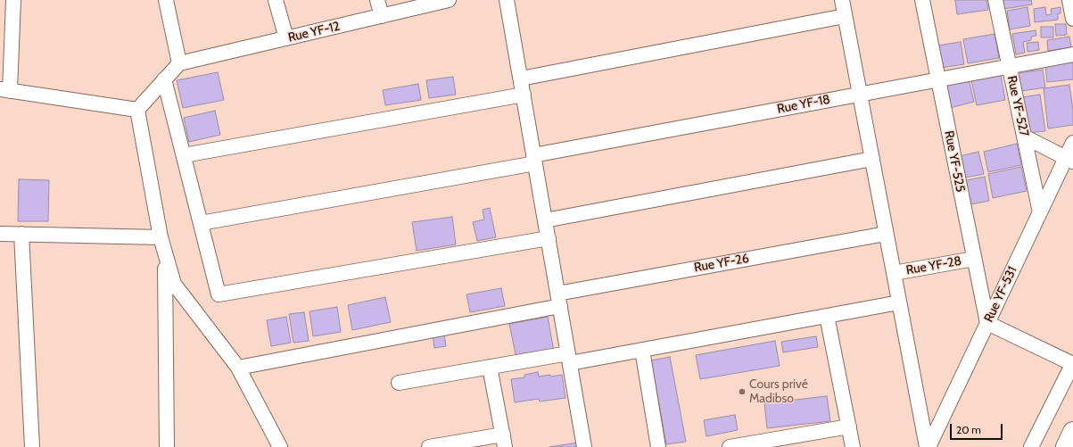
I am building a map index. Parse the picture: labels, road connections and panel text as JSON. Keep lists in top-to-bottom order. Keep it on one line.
{"streets":{"street":["Rue YF-12","Rue YF-18","Rue YF-527","Rue YF-525","Rue YF-26","Rue YF-28","Rue YF-531"]},"crossings":[["Rue YF-18","Rue YF-527"],["Rue YF-18","Rue YF-525"],["Rue YF-527","Rue YF-531"],["Rue YF-525","Rue YF-28"],["Rue YF-525","Rue YF-531"]],"places":["Cours privé Madibso"],"scale_bar":"20 m"}
